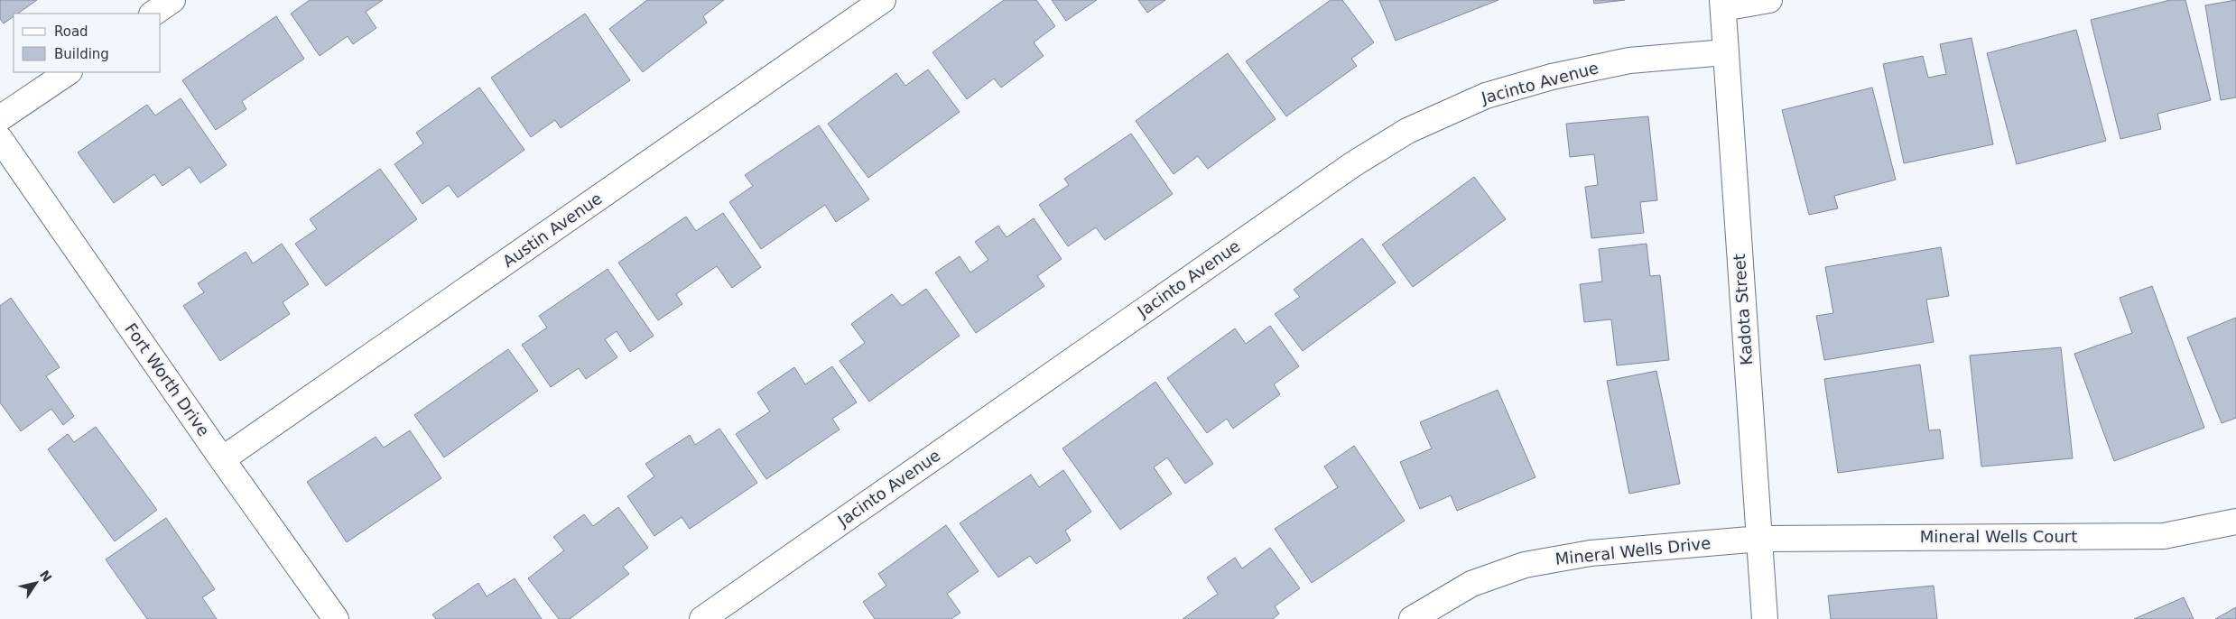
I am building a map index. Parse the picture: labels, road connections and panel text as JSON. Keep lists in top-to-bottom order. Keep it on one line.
{"streets":{"street":["Jacinto Avenue","Austin Avenue","Kadota Street","Fort Worth Drive","Mineral Wells Court","Mineral Wells Drive"]},"crossings":[["Jacinto Avenue","Kadota Street"],["Austin Avenue","Fort Worth Drive"],["Kadota Street","Mineral Wells Court"],["Kadota Street","Mineral Wells Drive"],["Mineral Wells Court","Mineral Wells Drive"]],"legend":["Road","Building"],"north":"top right"}
